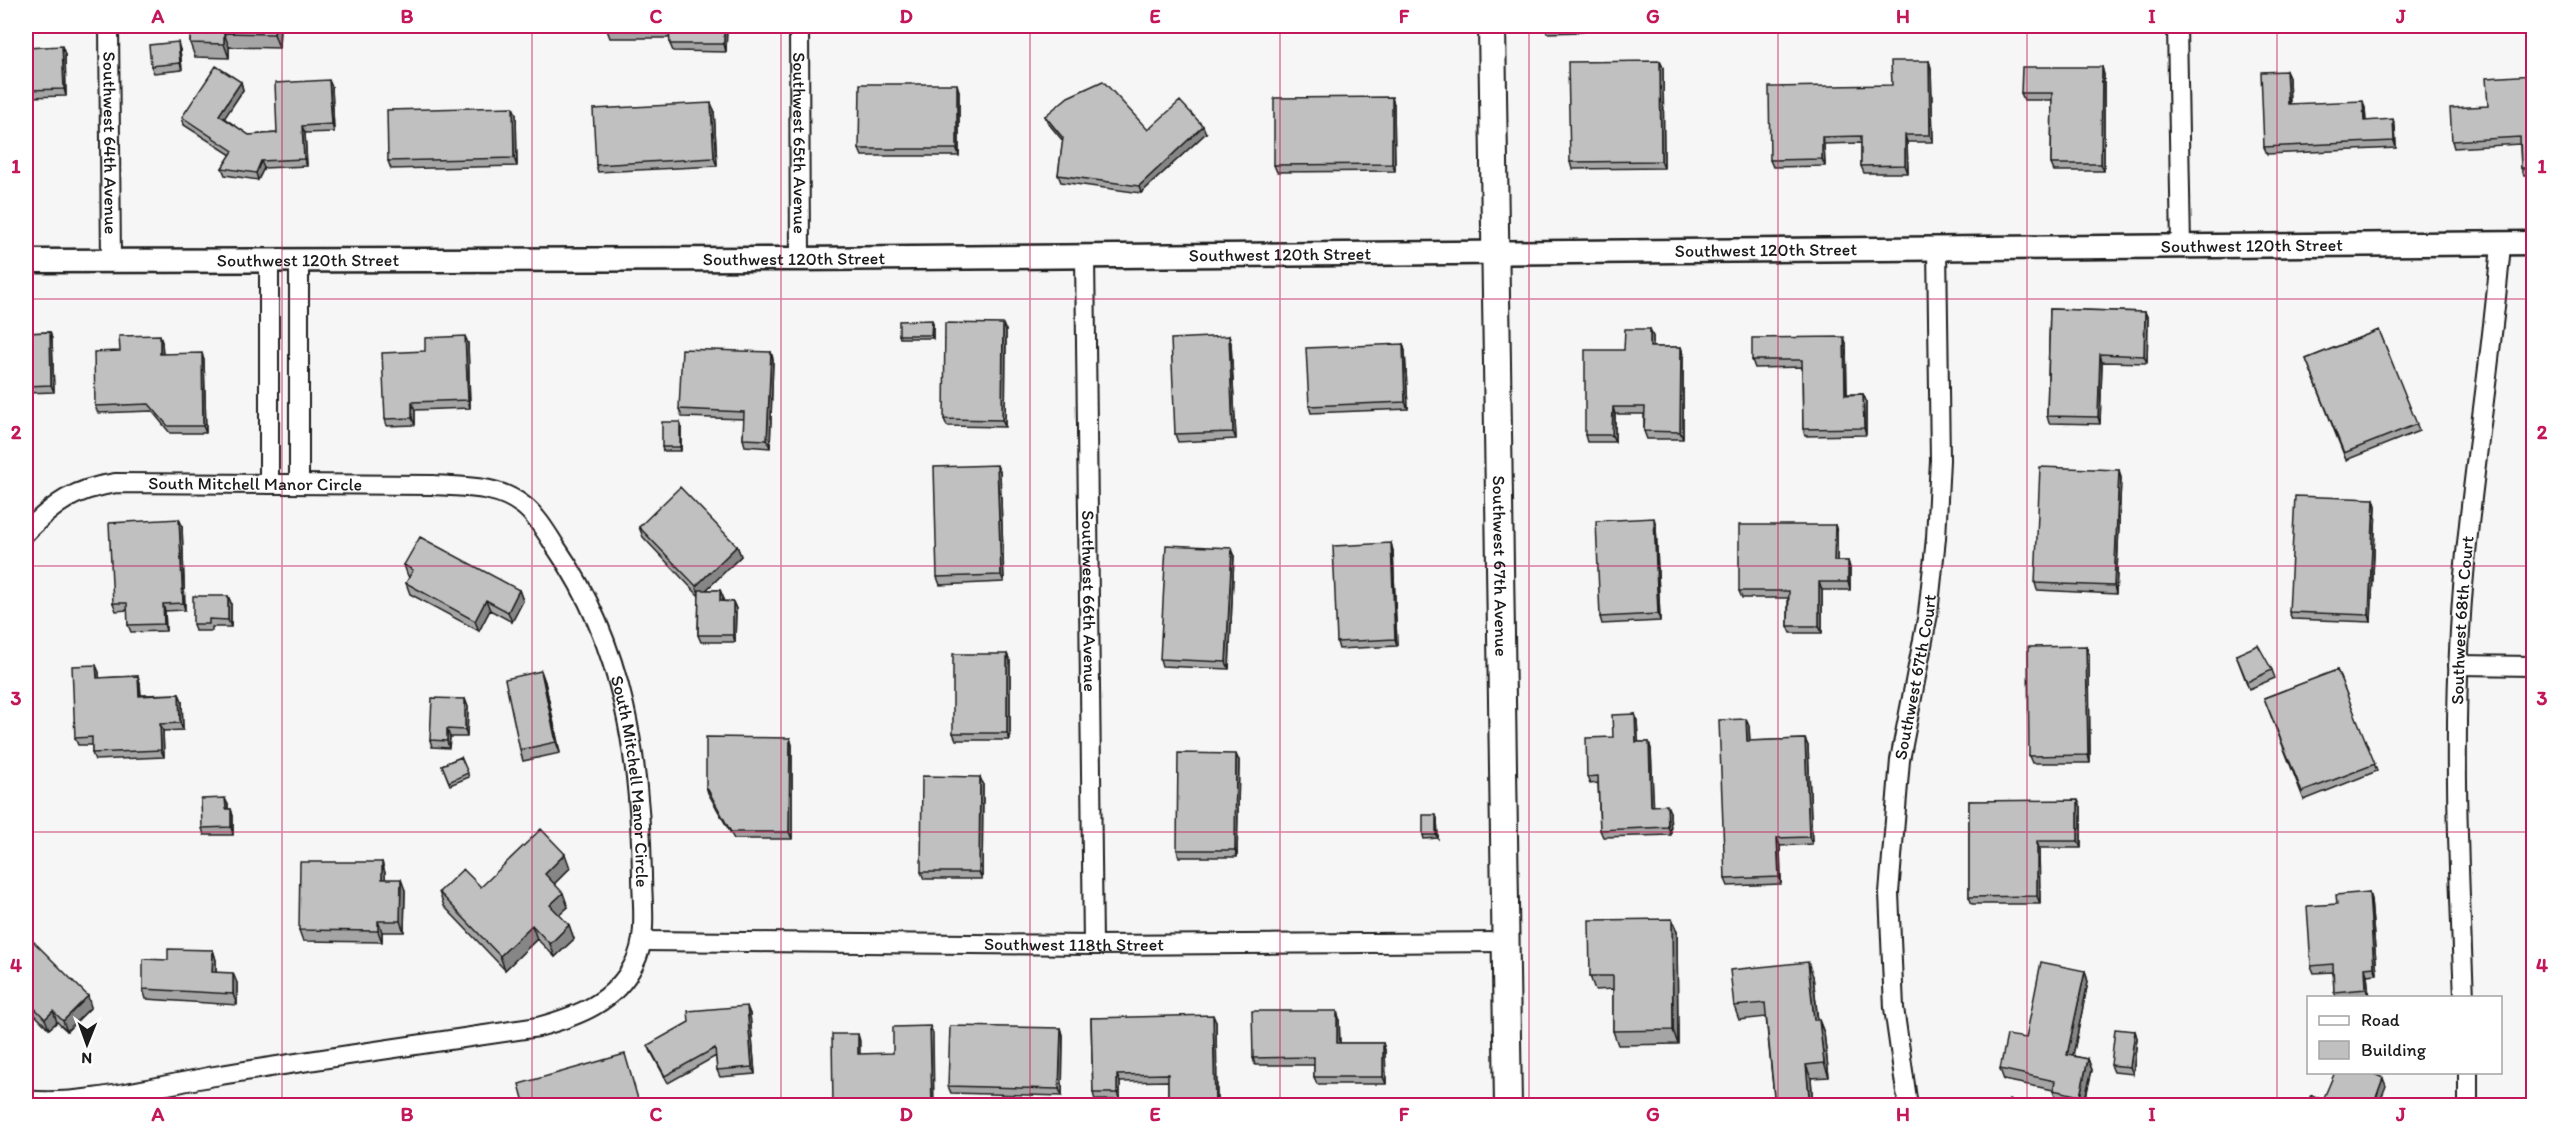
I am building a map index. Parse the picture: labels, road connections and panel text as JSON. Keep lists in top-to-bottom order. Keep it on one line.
{"streets":{"main road":["Southwest 67th Avenue"],"street":["Southwest 65th Avenue","Southwest 64th Avenue","Southwest 120th Street","South Mitchell Manor Circle","Southwest 66th Avenue","Southwest 68th Court","Southwest 67th Court","Southwest 118th Street"]},"crossings":[["Southwest 65th Avenue","Southwest 120th Street"],["Southwest 64th Avenue","Southwest 120th Street"],["Southwest 120th Street","Southwest 67th Avenue"],["Southwest 120th Street","Southwest 66th Avenue"],["Southwest 120th Street","Southwest 68th Court"],["Southwest 120th Street","Southwest 67th Court"],["South Mitchell Manor Circle","Southwest 118th Street"],["Southwest 67th Avenue","Southwest 118th Street"],["Southwest 66th Avenue","Southwest 118th Street"]],"legend":["Road","Building"],"north":"bottom","grid":{"columns":["A","B","C","D","E","F","G","H","I","J"],"rows":["1","2","3","4"]}}
